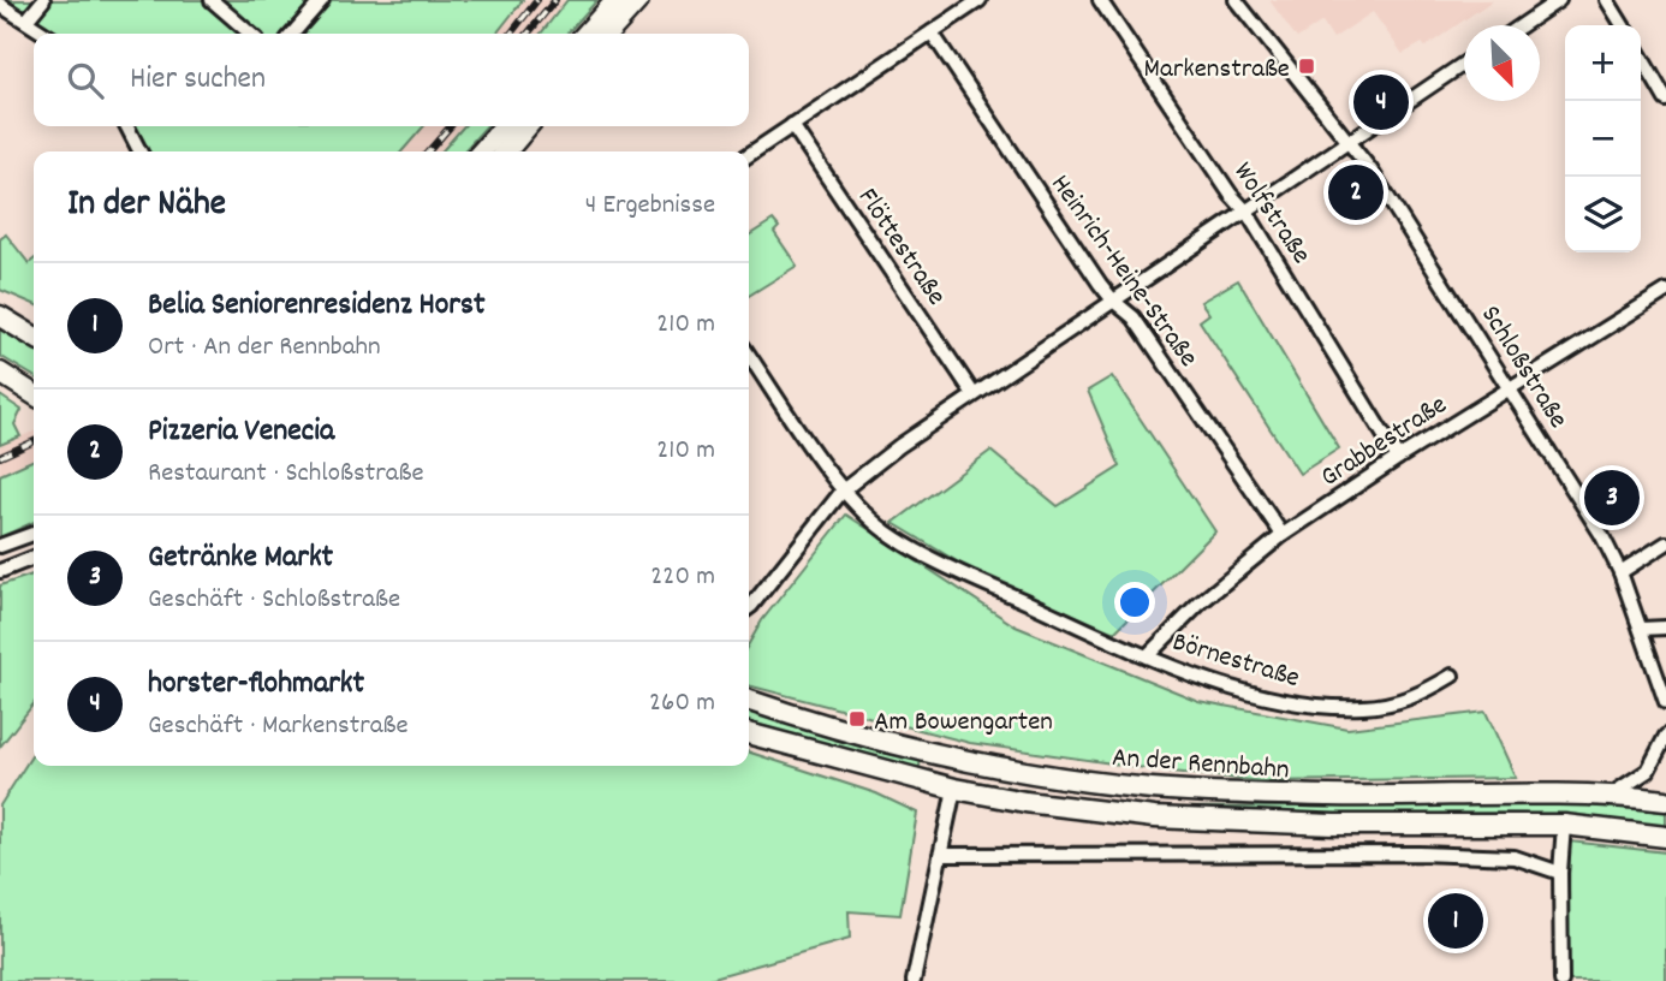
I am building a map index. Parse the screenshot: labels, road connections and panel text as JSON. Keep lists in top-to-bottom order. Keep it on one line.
{"streets":{"main road":["An der Rennbahn"],"street":["Wolfstraße","Flöttestraße","Heinrich-Heine-Straße","Schloßstraße","Grabbestraße","Börnestraße"]},"crossings":[["Wolfstraße","Grabbestraße"],["Heinrich-Heine-Straße","Grabbestraße"],["Schloßstraße","Grabbestraße"],["Grabbestraße","Börnestraße"]],"places":{"transit":["Markenstraße","Am Bowengarten"]},"north":"bottom right","page":{"map_buttons":["+","−"],"search":"Hier suchen","pins":["4","2","3","1"],"heading":["In der Nähe","4 Ergebnisse"],"list":[{"mark":"1","name":"Belia Seniorenresidenz Horst","note":"Ort · An der Rennbahn","value":"210 m"},{"mark":"2","name":"Pizzeria Venecia","note":"Restaurant · Schloßstraße","value":"210 m"},{"mark":"3","name":"Getränke Markt","note":"Geschäft · Schloßstraße","value":"220 m"},{"mark":"4","name":"horster-flohmarkt","note":"Geschäft · Markenstraße","value":"260 m"}]}}
